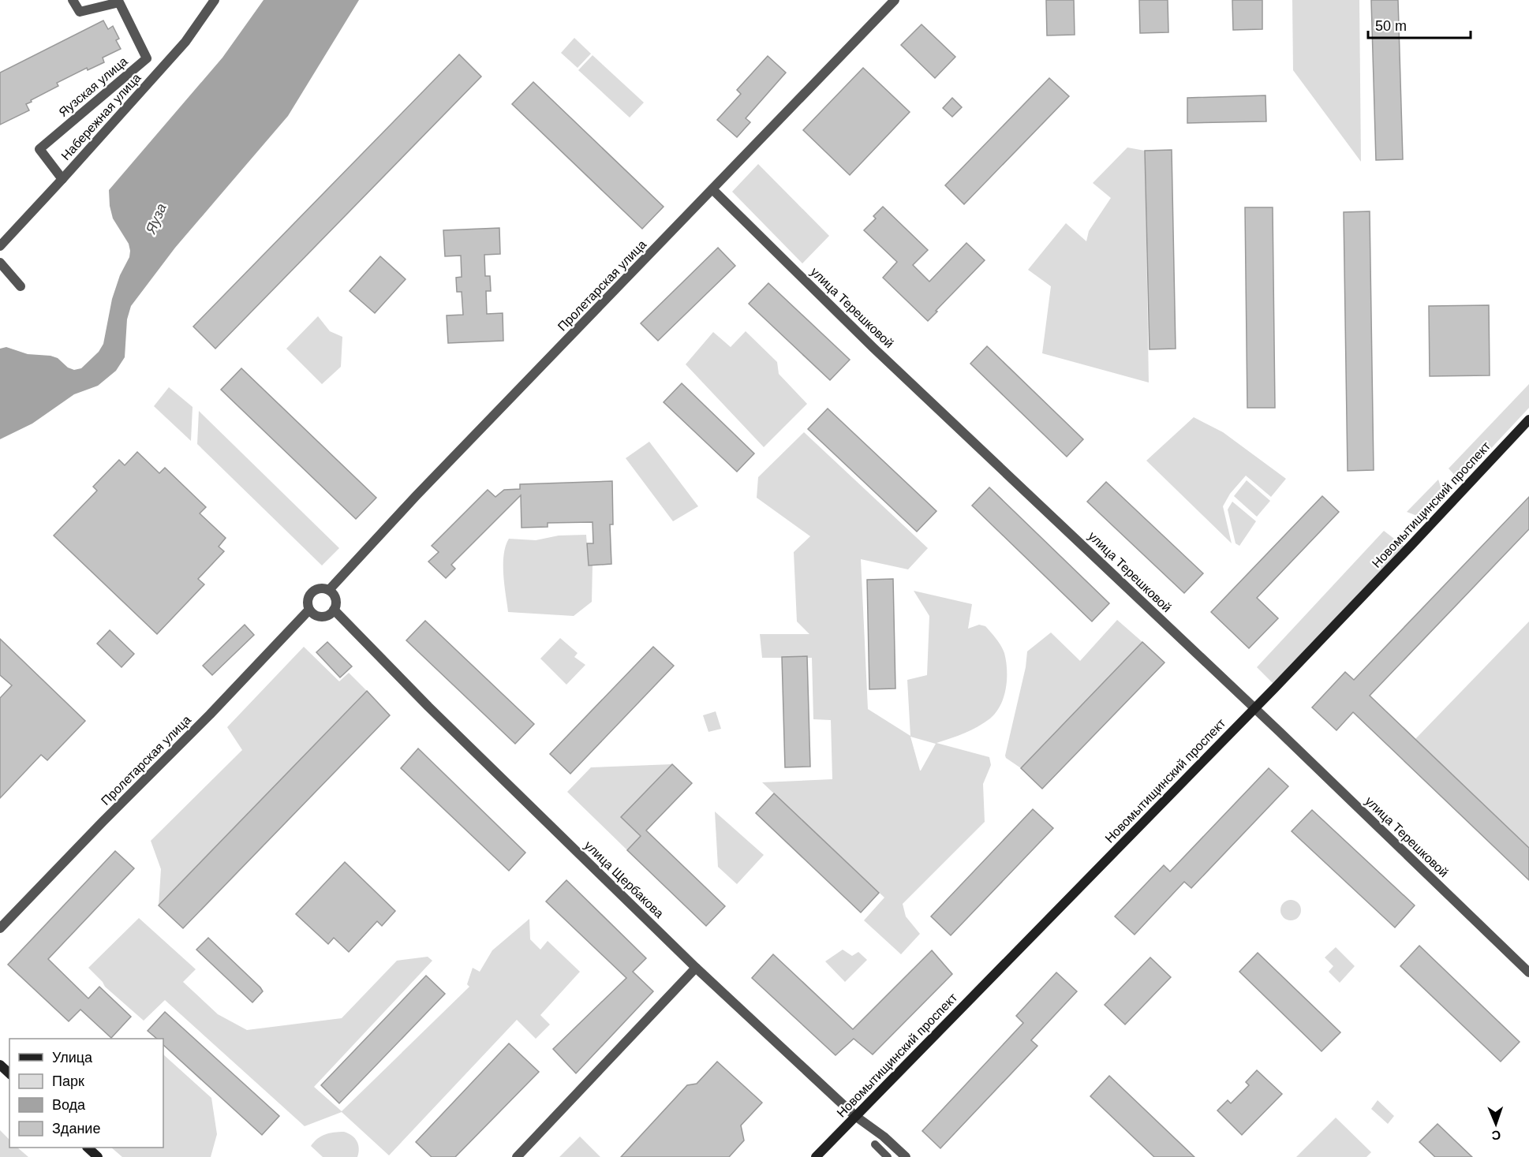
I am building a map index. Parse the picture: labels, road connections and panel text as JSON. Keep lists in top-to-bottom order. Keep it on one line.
{"streets":{"main road":["Новомытищинский проспект"],"street":["Яузская улица","Набережная улица","Пролетарская улица","улица Терешковой","улица Щербакова"]},"crossings":[["Яузская улица","Набережная улица"],["Пролетарская улица","улица Терешковой"],["Пролетарская улица","улица Щербакова"],["улица Терешковой","Новомытищинский проспект"],["Новомытищинский проспект","улица Щербакова"]],"water":["Яуза"],"legend":["Улица","Парк","Вода","Здание"],"scale_bar":"50 m","north":"bottom"}
